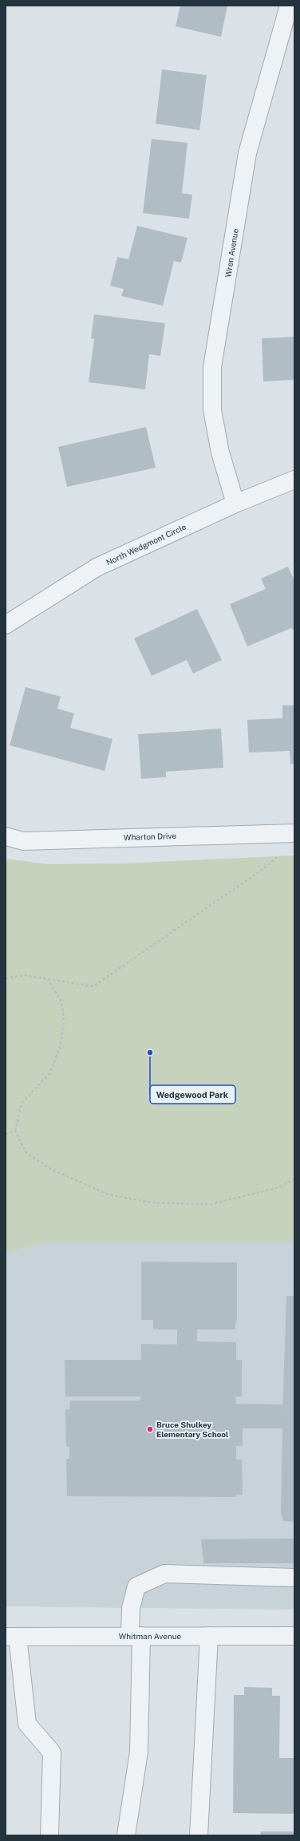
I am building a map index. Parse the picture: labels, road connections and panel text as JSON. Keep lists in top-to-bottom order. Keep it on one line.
{"streets":{"street":["Wren Avenue","North Wedgmont Circle","Wharton Drive","Whitman Avenue"]},"crossings":[["Wren Avenue","North Wedgmont Circle"]],"places":["Wedgewood Park","Bruce Shulkey Elementary School"]}
